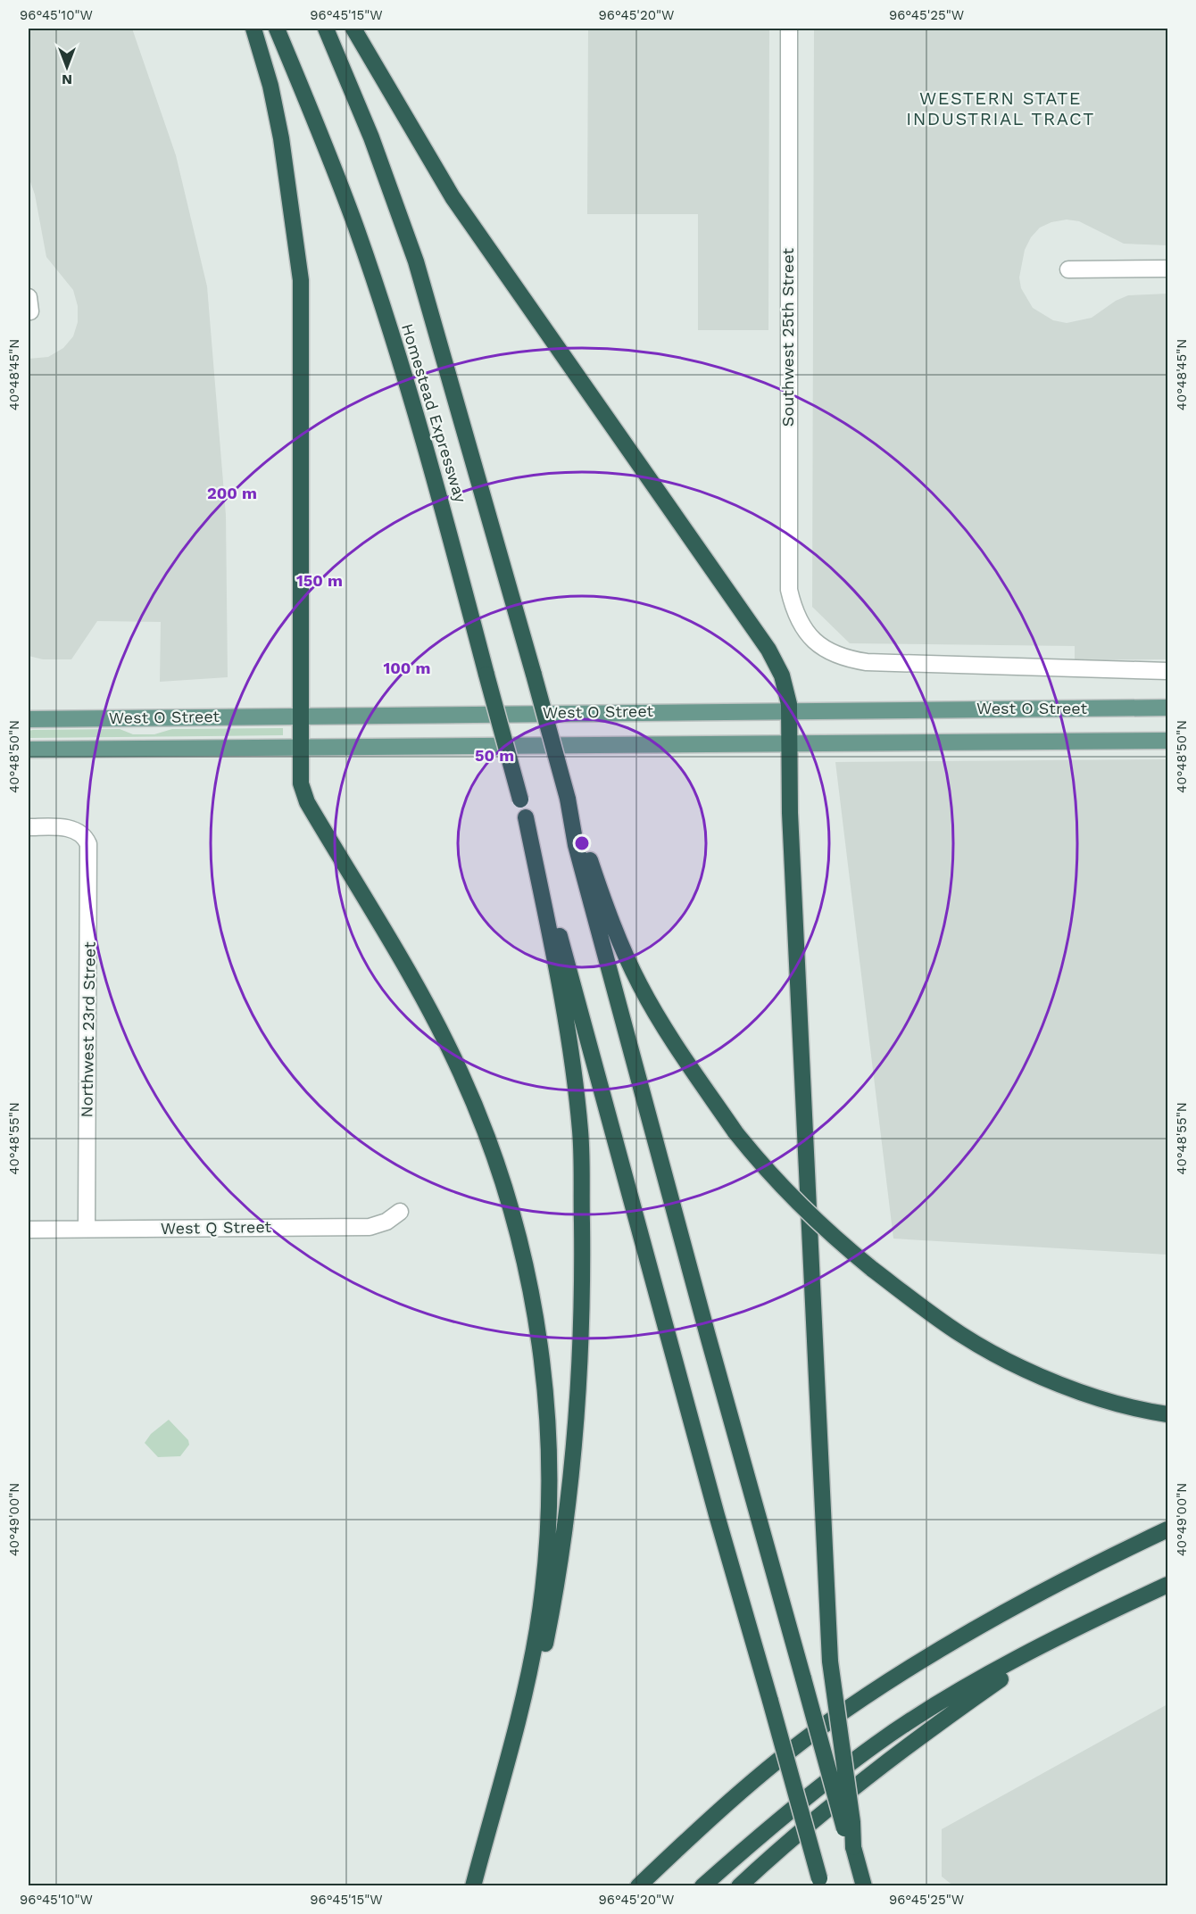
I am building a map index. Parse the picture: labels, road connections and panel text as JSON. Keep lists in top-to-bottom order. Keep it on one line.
{"streets":{"highway":["Homestead Expressway"],"main road":["West O Street"],"street":["Southwest 25th Street","Northwest 23rd Street","West Q Street"]},"crossings":[["Northwest 23rd Street","West Q Street"]],"districts":["WESTERN STATE INDUSTRIAL TRACT"],"north":"bottom","coordinates":["96°45'10\"W","96°45'15\"W","96°45'20\"W","96°45'25\"W","40°48'45\"N","40°48'50\"N","40°48'55\"N","40°49'00\"N"],"rings":["200 m","150 m","100 m","50 m"]}
